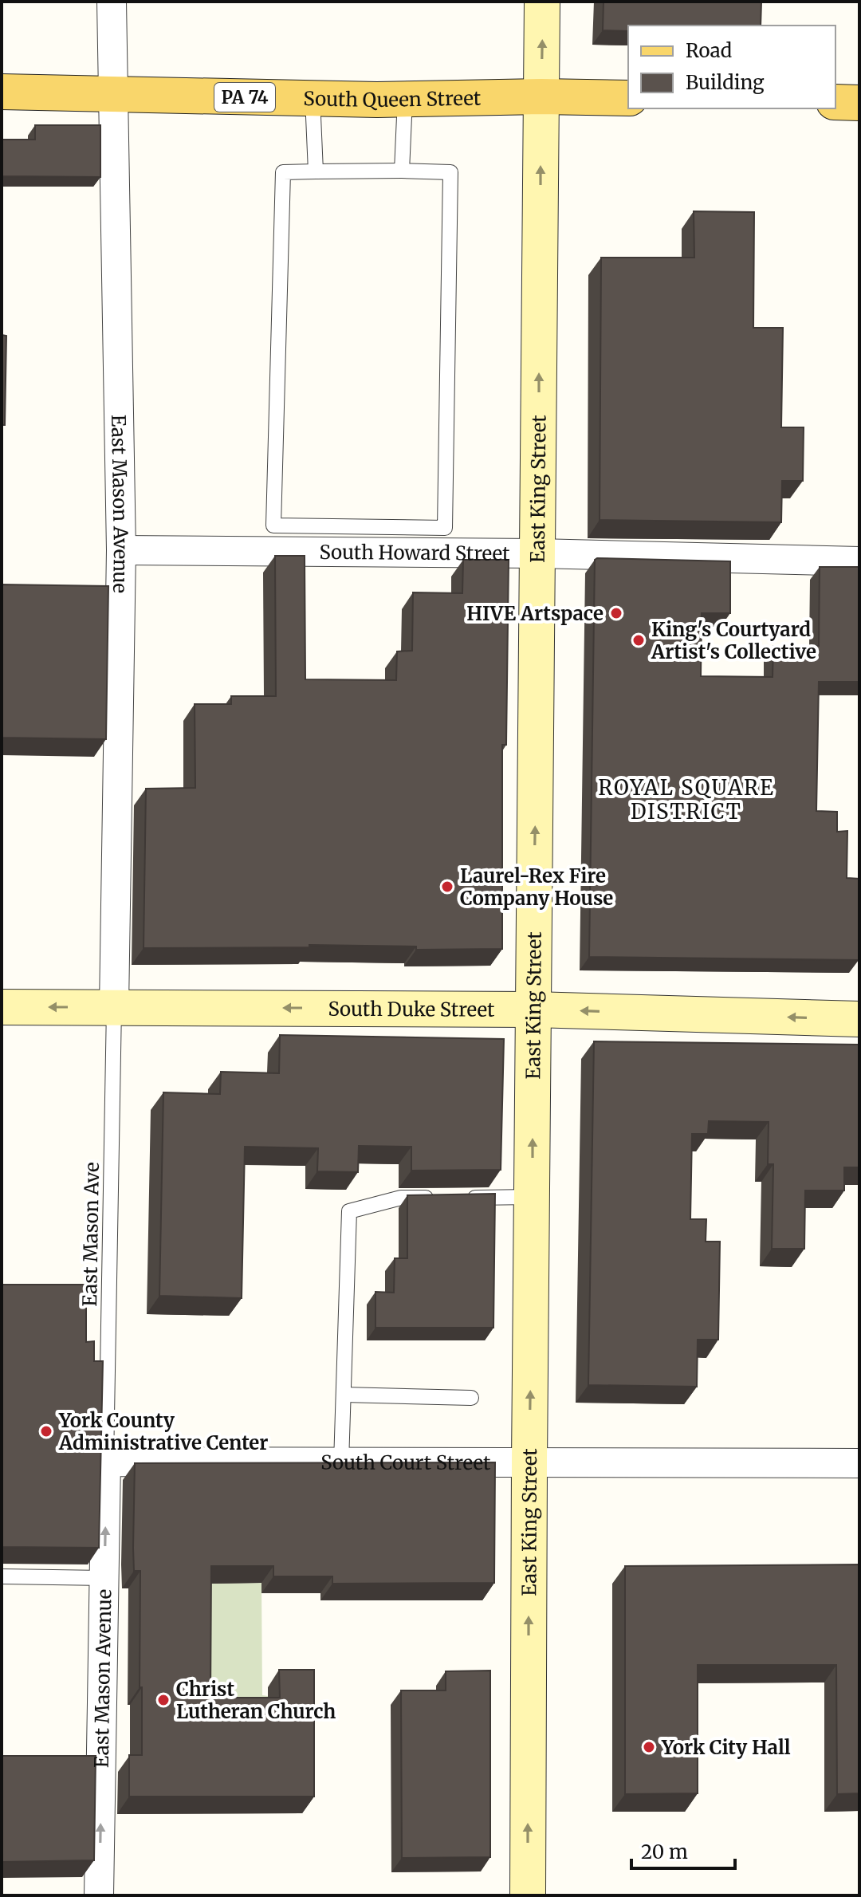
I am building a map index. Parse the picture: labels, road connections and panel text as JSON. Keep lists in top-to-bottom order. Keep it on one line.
{"streets":{"main road":["PA 74","South Queen Street"],"street":["East King Street","East Mason Avenue","South Howard Street","South Duke Street","South Court Street"],"lane":["East Mason Ave"]},"crossings":[["South Queen Street","East King Street"],["South Queen Street","East Mason Avenue"],["East King Street","South Howard Street"],["East King Street","South Duke Street"],["East King Street","South Court Street"],["East Mason Avenue","South Howard Street"],["East Mason Avenue","South Duke Street"],["East Mason Avenue","East Mason Ave"],["East Mason Avenue","South Court Street"],["South Duke Street","East Mason Ave"],["East Mason Ave","South Court Street"]],"one_way":["East King Street","South Duke Street"],"districts":["ROYAL SQUARE DISTRICT"],"places":["HIVE Artspace","King's Courtyard Artist's Collective","Laurel-Rex Fire Company House","York County Administrative Center","Christ Lutheran Church","York City Hall"],"legend":["Road","Building"],"scale_bar":"20 m"}
